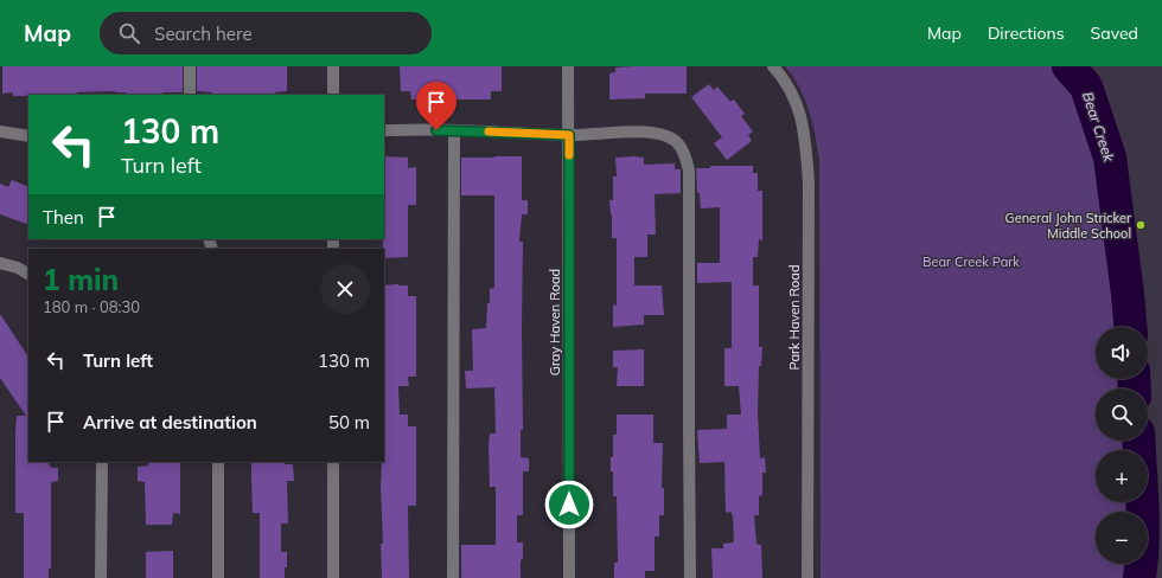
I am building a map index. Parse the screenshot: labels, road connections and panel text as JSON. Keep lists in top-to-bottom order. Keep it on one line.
{"streets":{"street":["Park Haven Road","Gray Haven Road"]},"water":["Bear Creek"],"parks":["Bear Creek Park"],"places":["General John Stricker Middle School"],"page":{"header":"Map","search":"Search here","nav":["Map","Directions","Saved"],"turn":["130 m","Turn left"],"then":"Then","heading":["1 min","180 m · 08:30"],"map_buttons":["+","−"],"list":[{"name":"Turn left","value":"130 m"},{"name":"Arrive at destination","value":"50 m"}]}}
